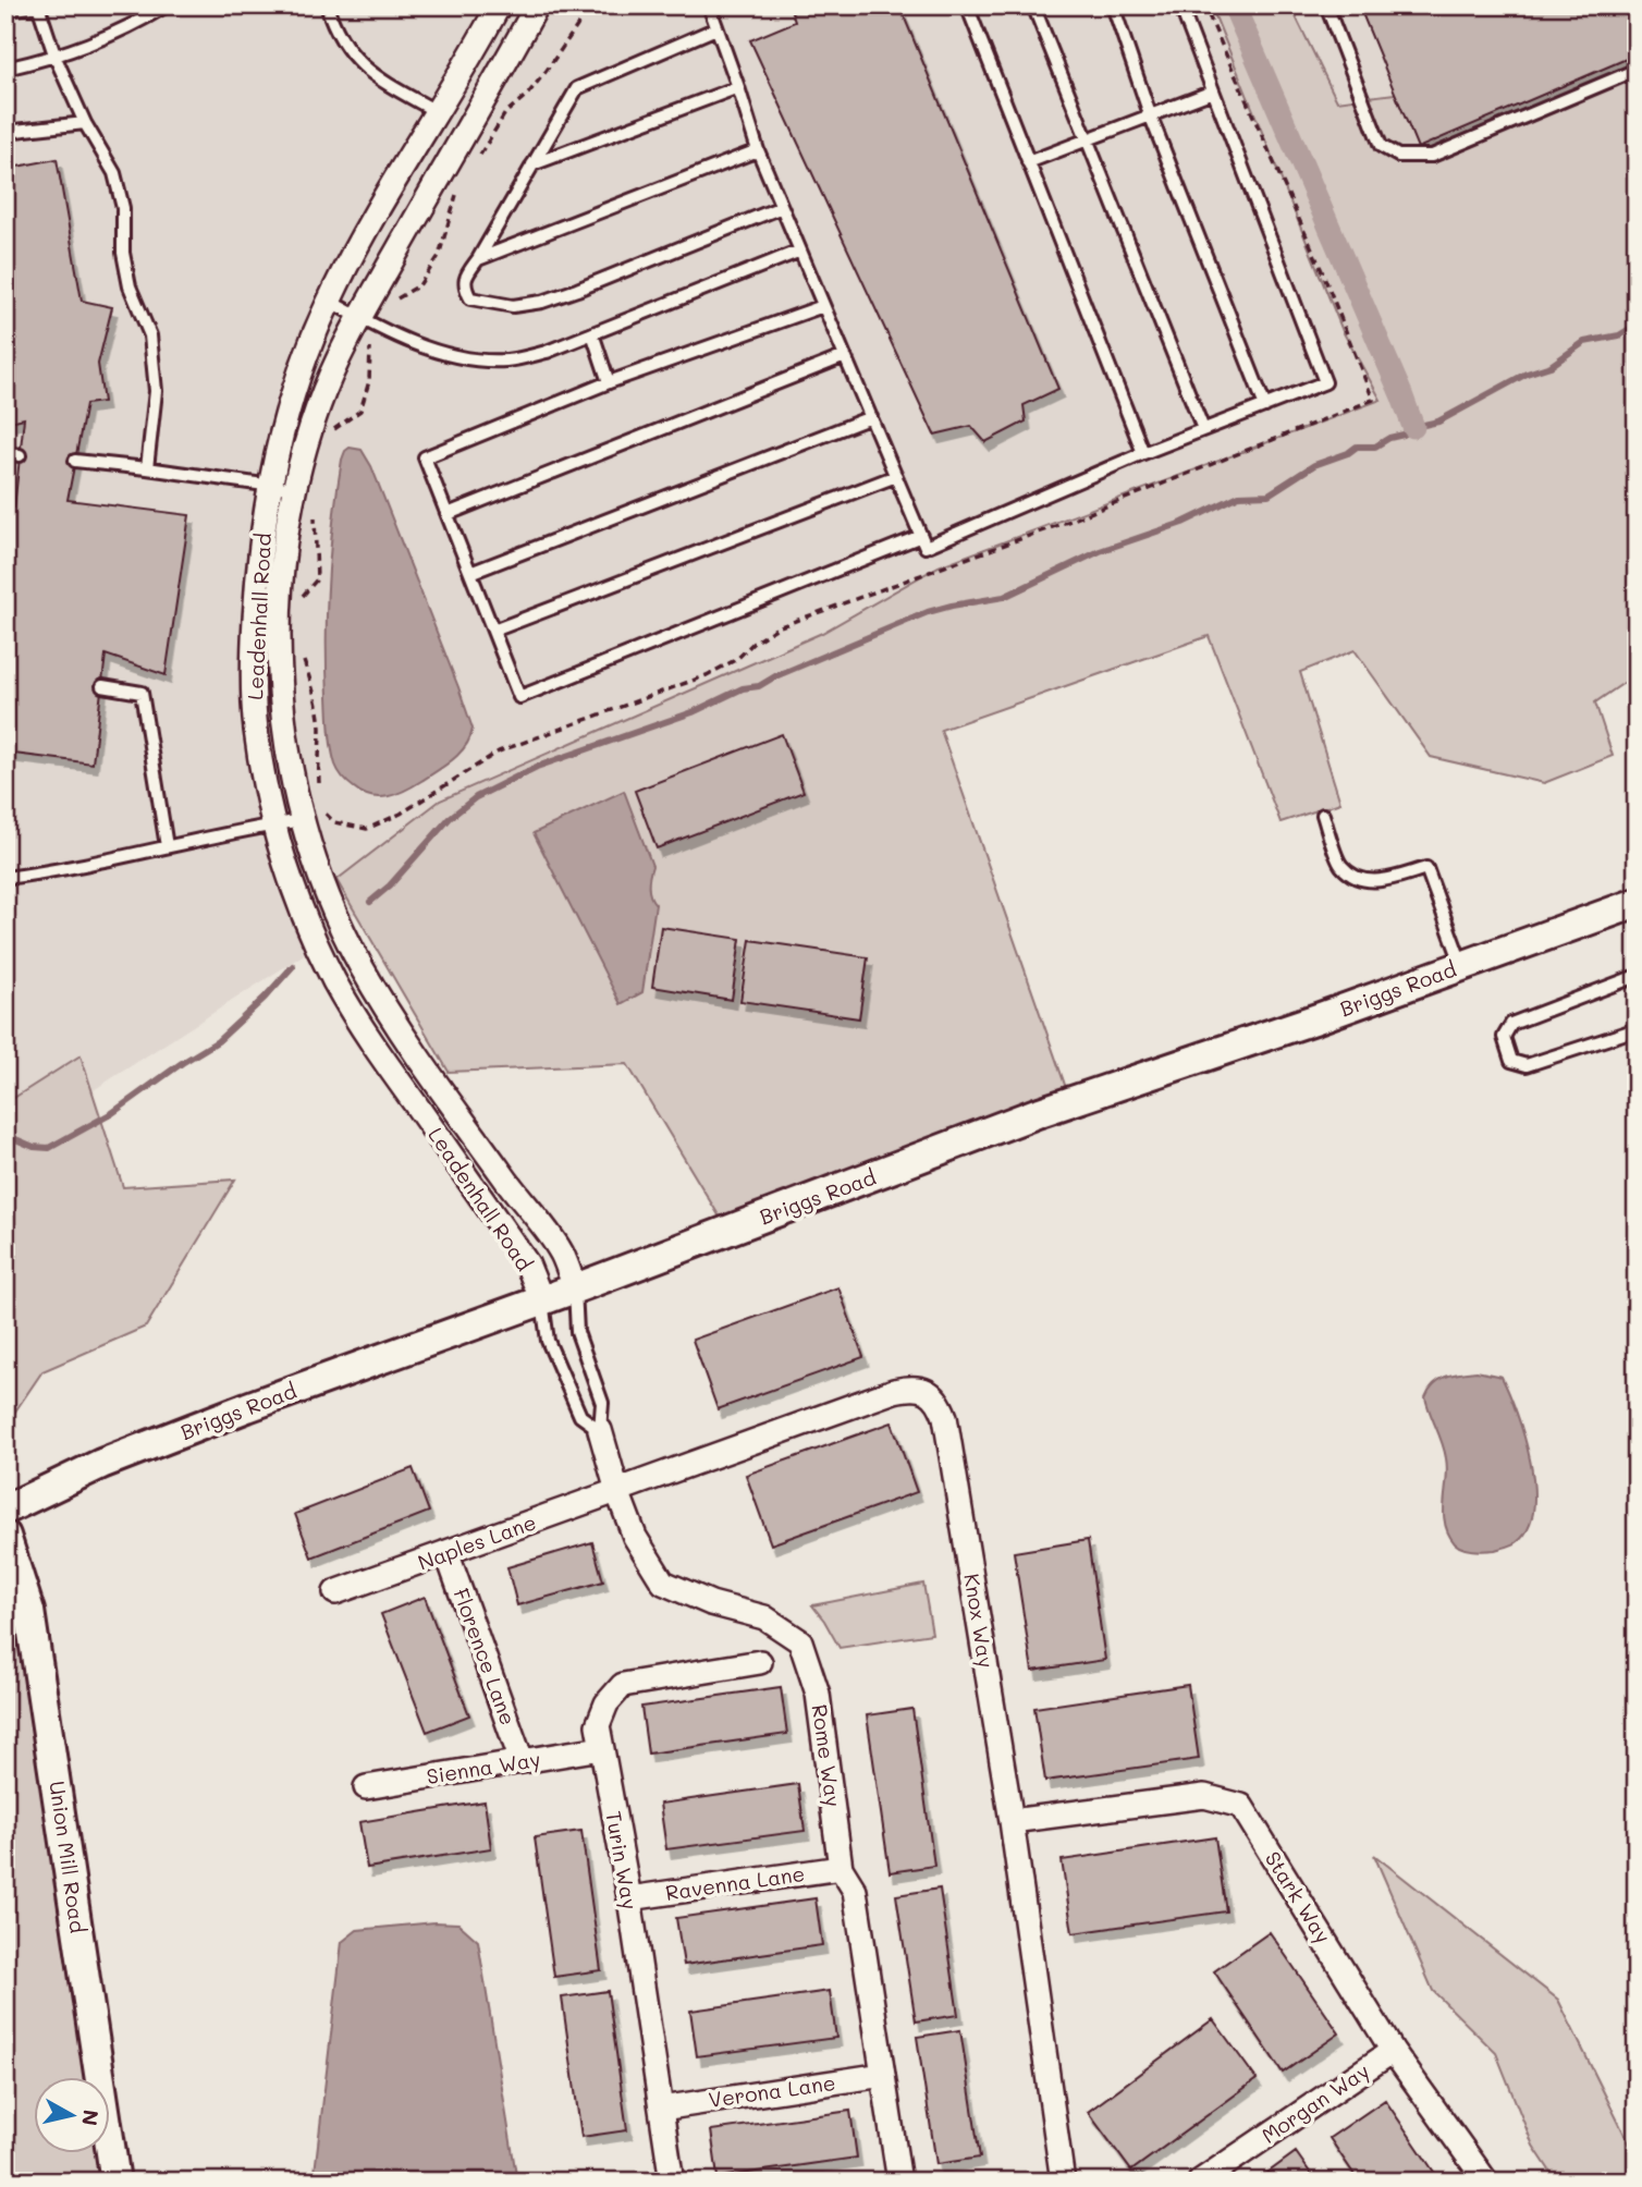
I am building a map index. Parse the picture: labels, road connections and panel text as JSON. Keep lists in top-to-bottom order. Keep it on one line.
{"streets":{"street":["Leadenhall Road","Briggs Road","Naples Lane","Knox Way","Florence Lane","Rome Way","Sienna Way","Union Mill Road","Turin Way","Ravenna Lane","Stark Way","Verona Lane","Morgan Way"]},"crossings":[["Leadenhall Road","Briggs Road"],["Naples Lane","Knox Way"],["Naples Lane","Florence Lane"],["Naples Lane","Rome Way"],["Knox Way","Rome Way"],["Knox Way","Stark Way"],["Florence Lane","Sienna Way"],["Rome Way","Ravenna Lane"],["Rome Way","Verona Lane"],["Sienna Way","Turin Way"],["Turin Way","Ravenna Lane"],["Turin Way","Verona Lane"],["Stark Way","Morgan Way"]],"north":"right"}
